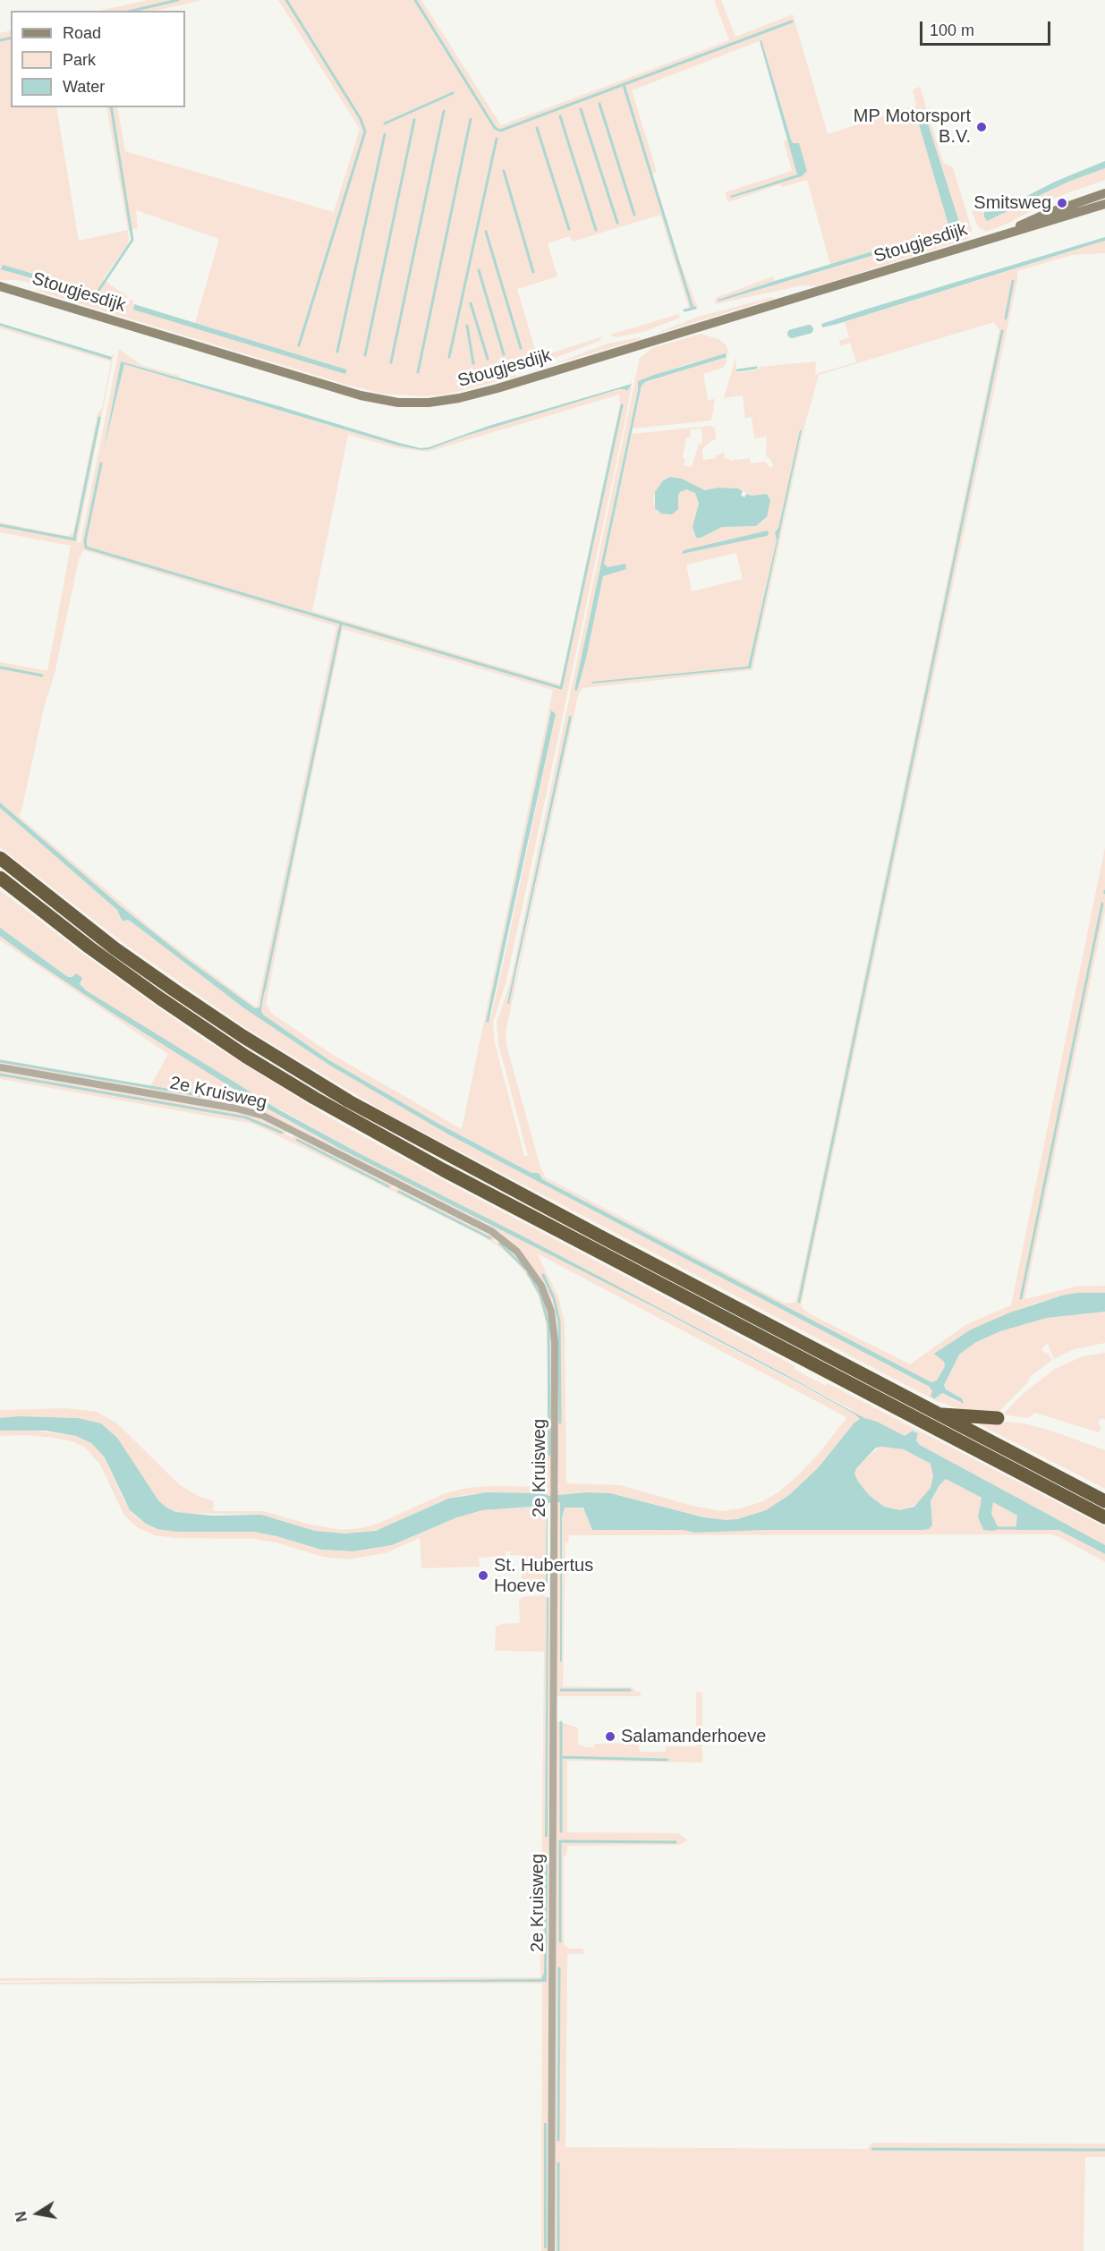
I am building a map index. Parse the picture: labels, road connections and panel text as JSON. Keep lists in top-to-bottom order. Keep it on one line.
{"streets":{"street":["Stougjesdijk","2e Kruisweg"]},"places":["MP Motorsport B.V.","Smitsweg","St. Hubertus Hoeve","Salamanderhoeve"],"legend":["Road","Park","Water"],"scale_bar":"100 m","north":"left"}
